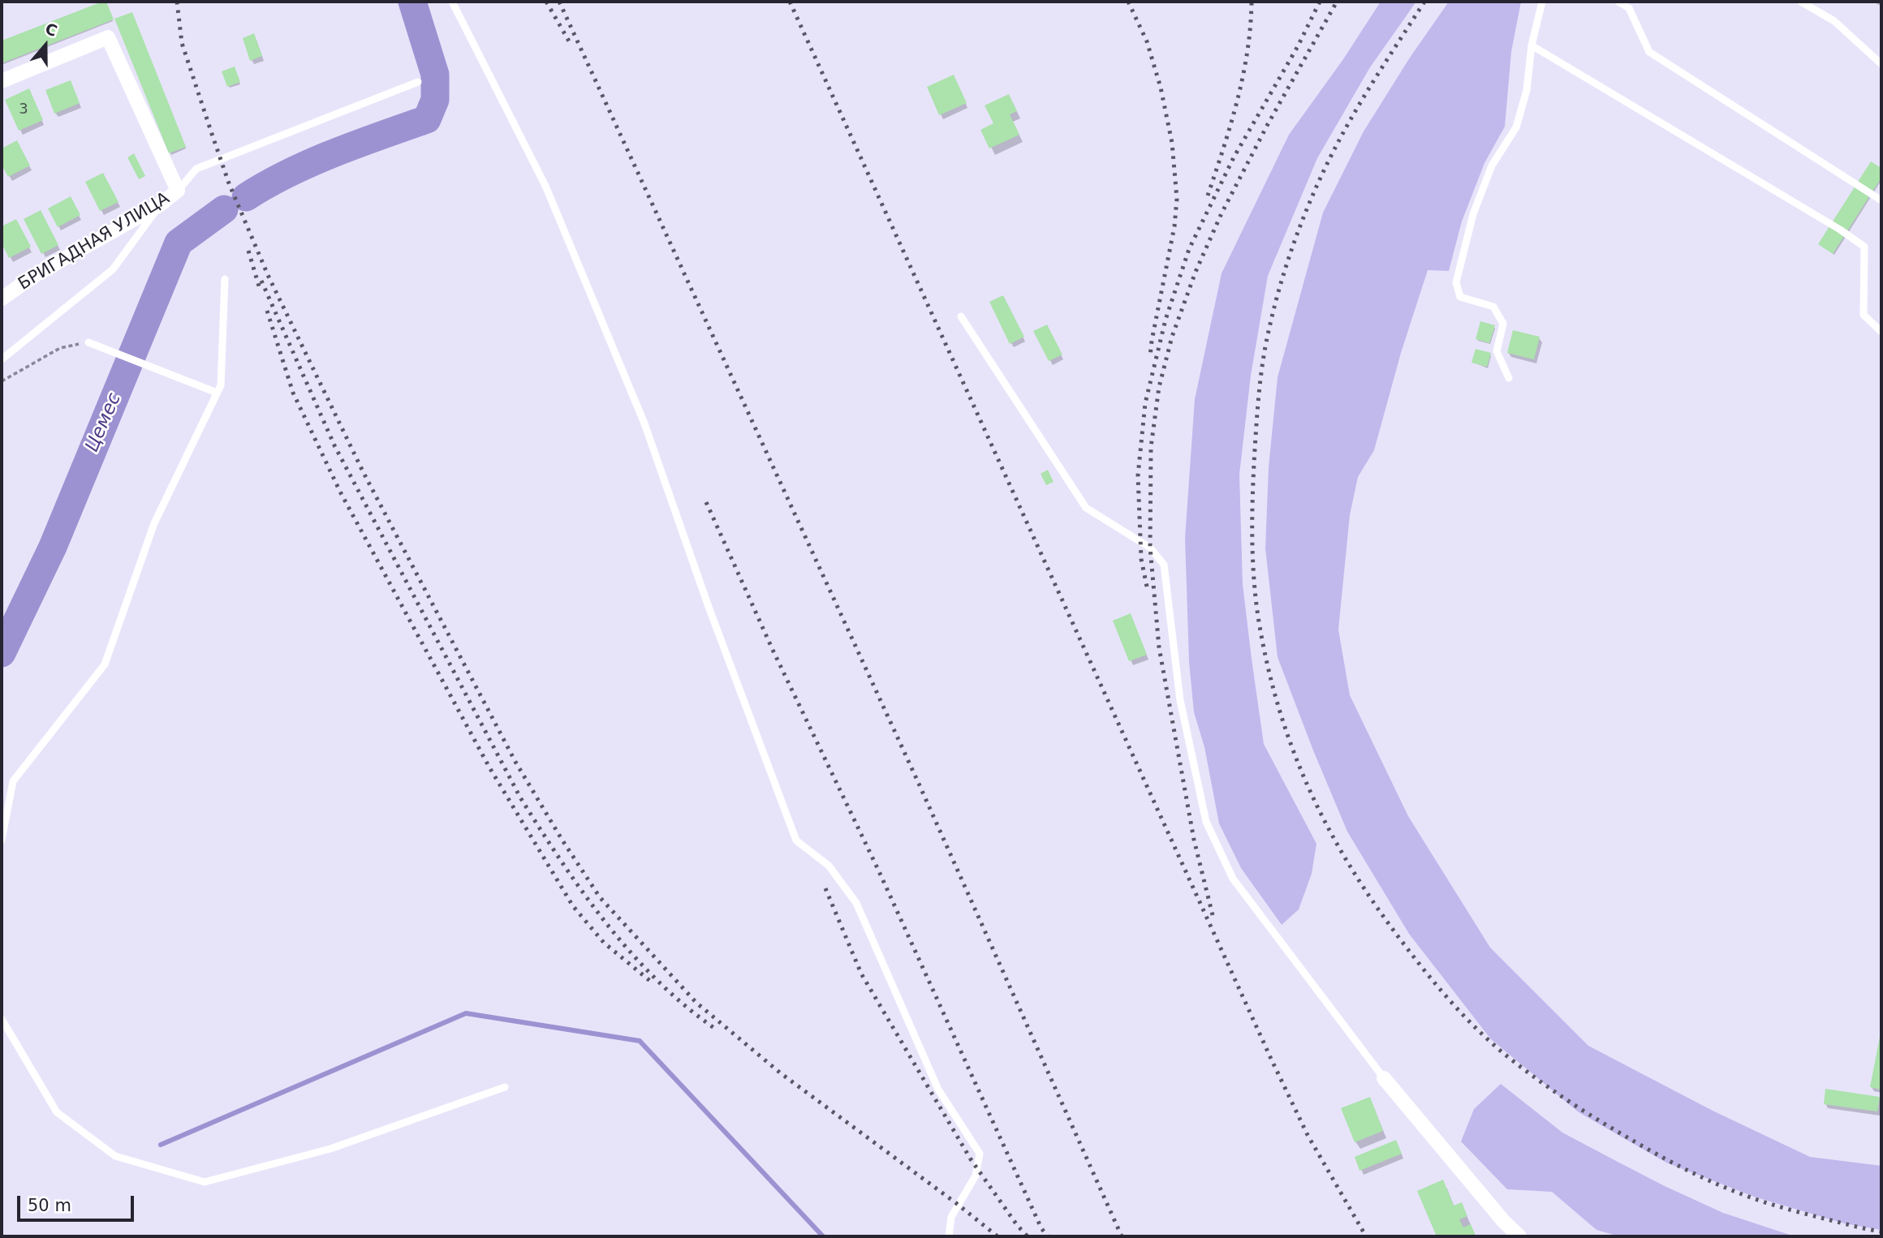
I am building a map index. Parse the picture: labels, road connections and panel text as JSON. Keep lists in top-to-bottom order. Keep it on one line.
{"streets":{"street":["БРИГАДНАЯ УЛИЦА"]},"water":["Цемес"],"house_numbers":["3"],"scale_bar":"50 m","north":"top"}
